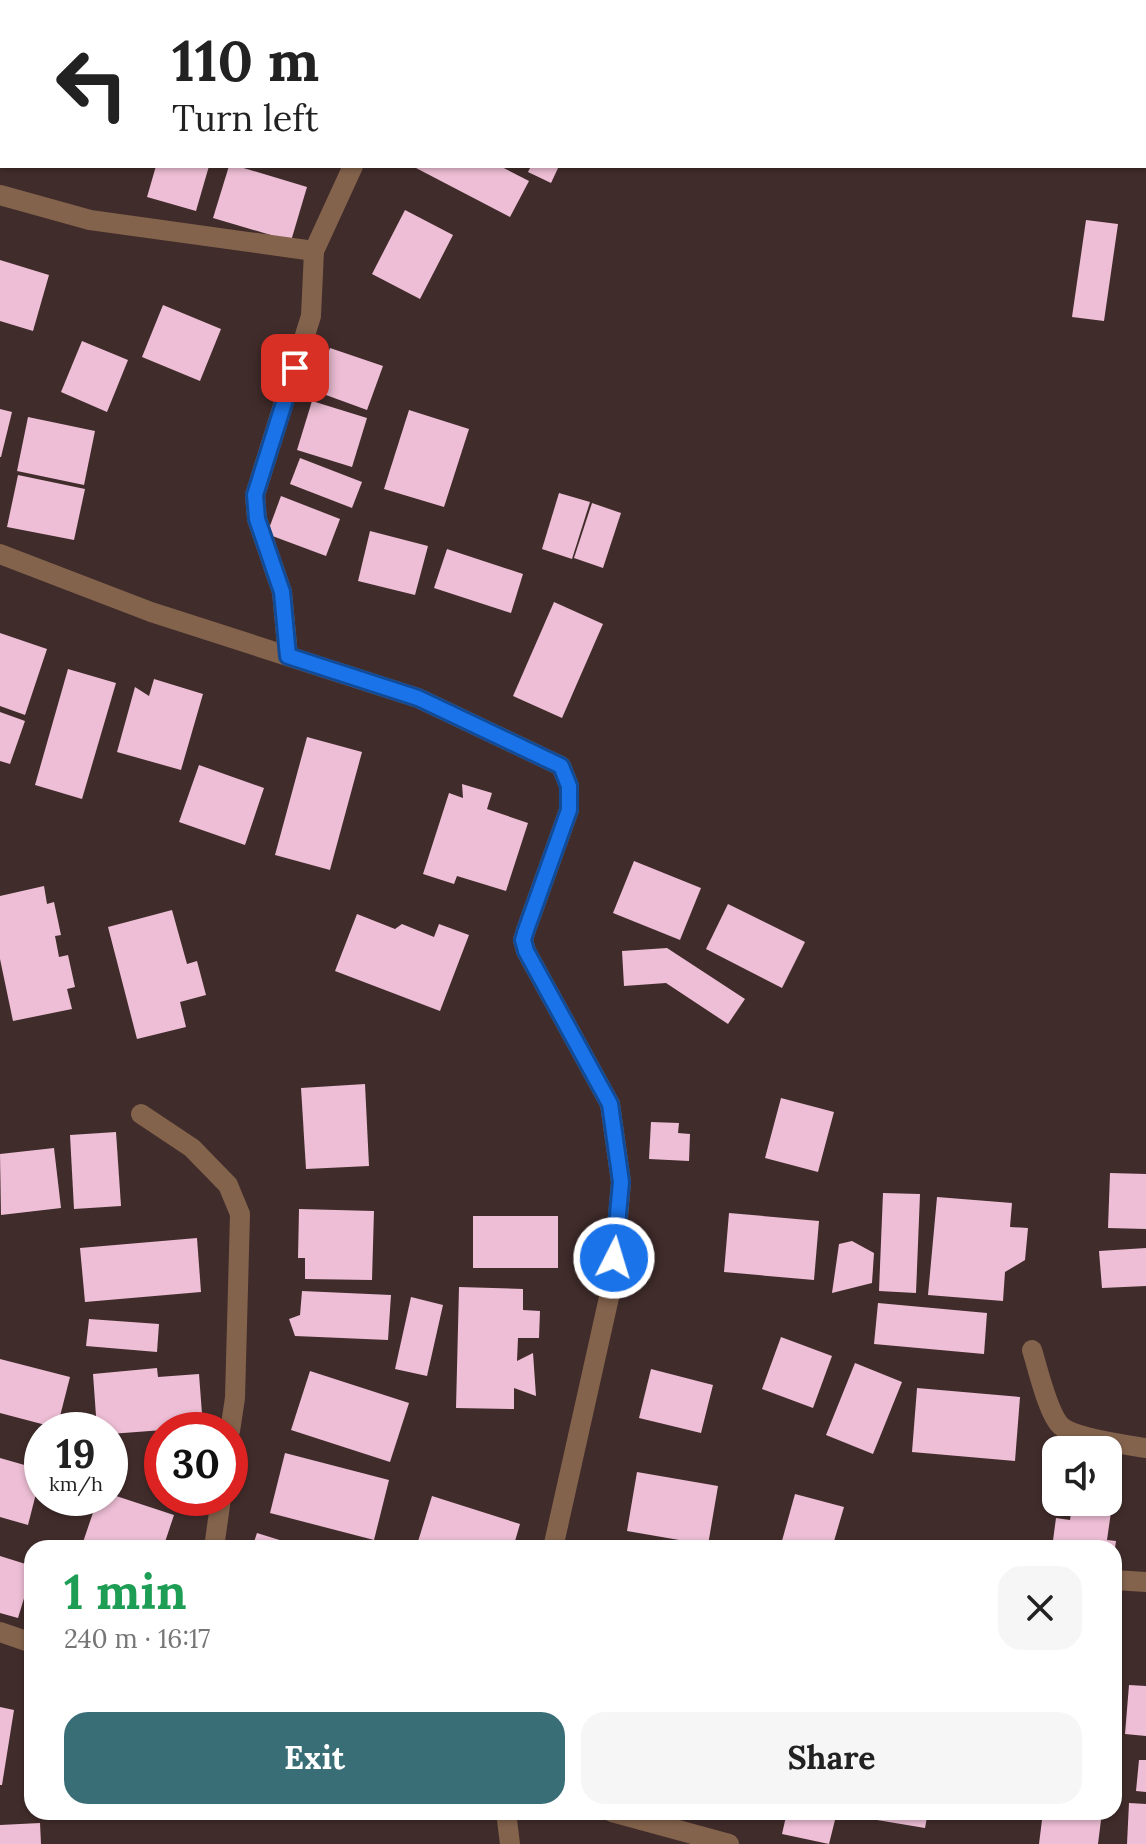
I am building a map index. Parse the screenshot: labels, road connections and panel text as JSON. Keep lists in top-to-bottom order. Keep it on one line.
{"page":{"turn":["110 m","Turn left"],"speed":"19 km/h","limit":"30","heading":["1 min","240 m · 16:17"],"buttons":["Exit","Share"]}}
